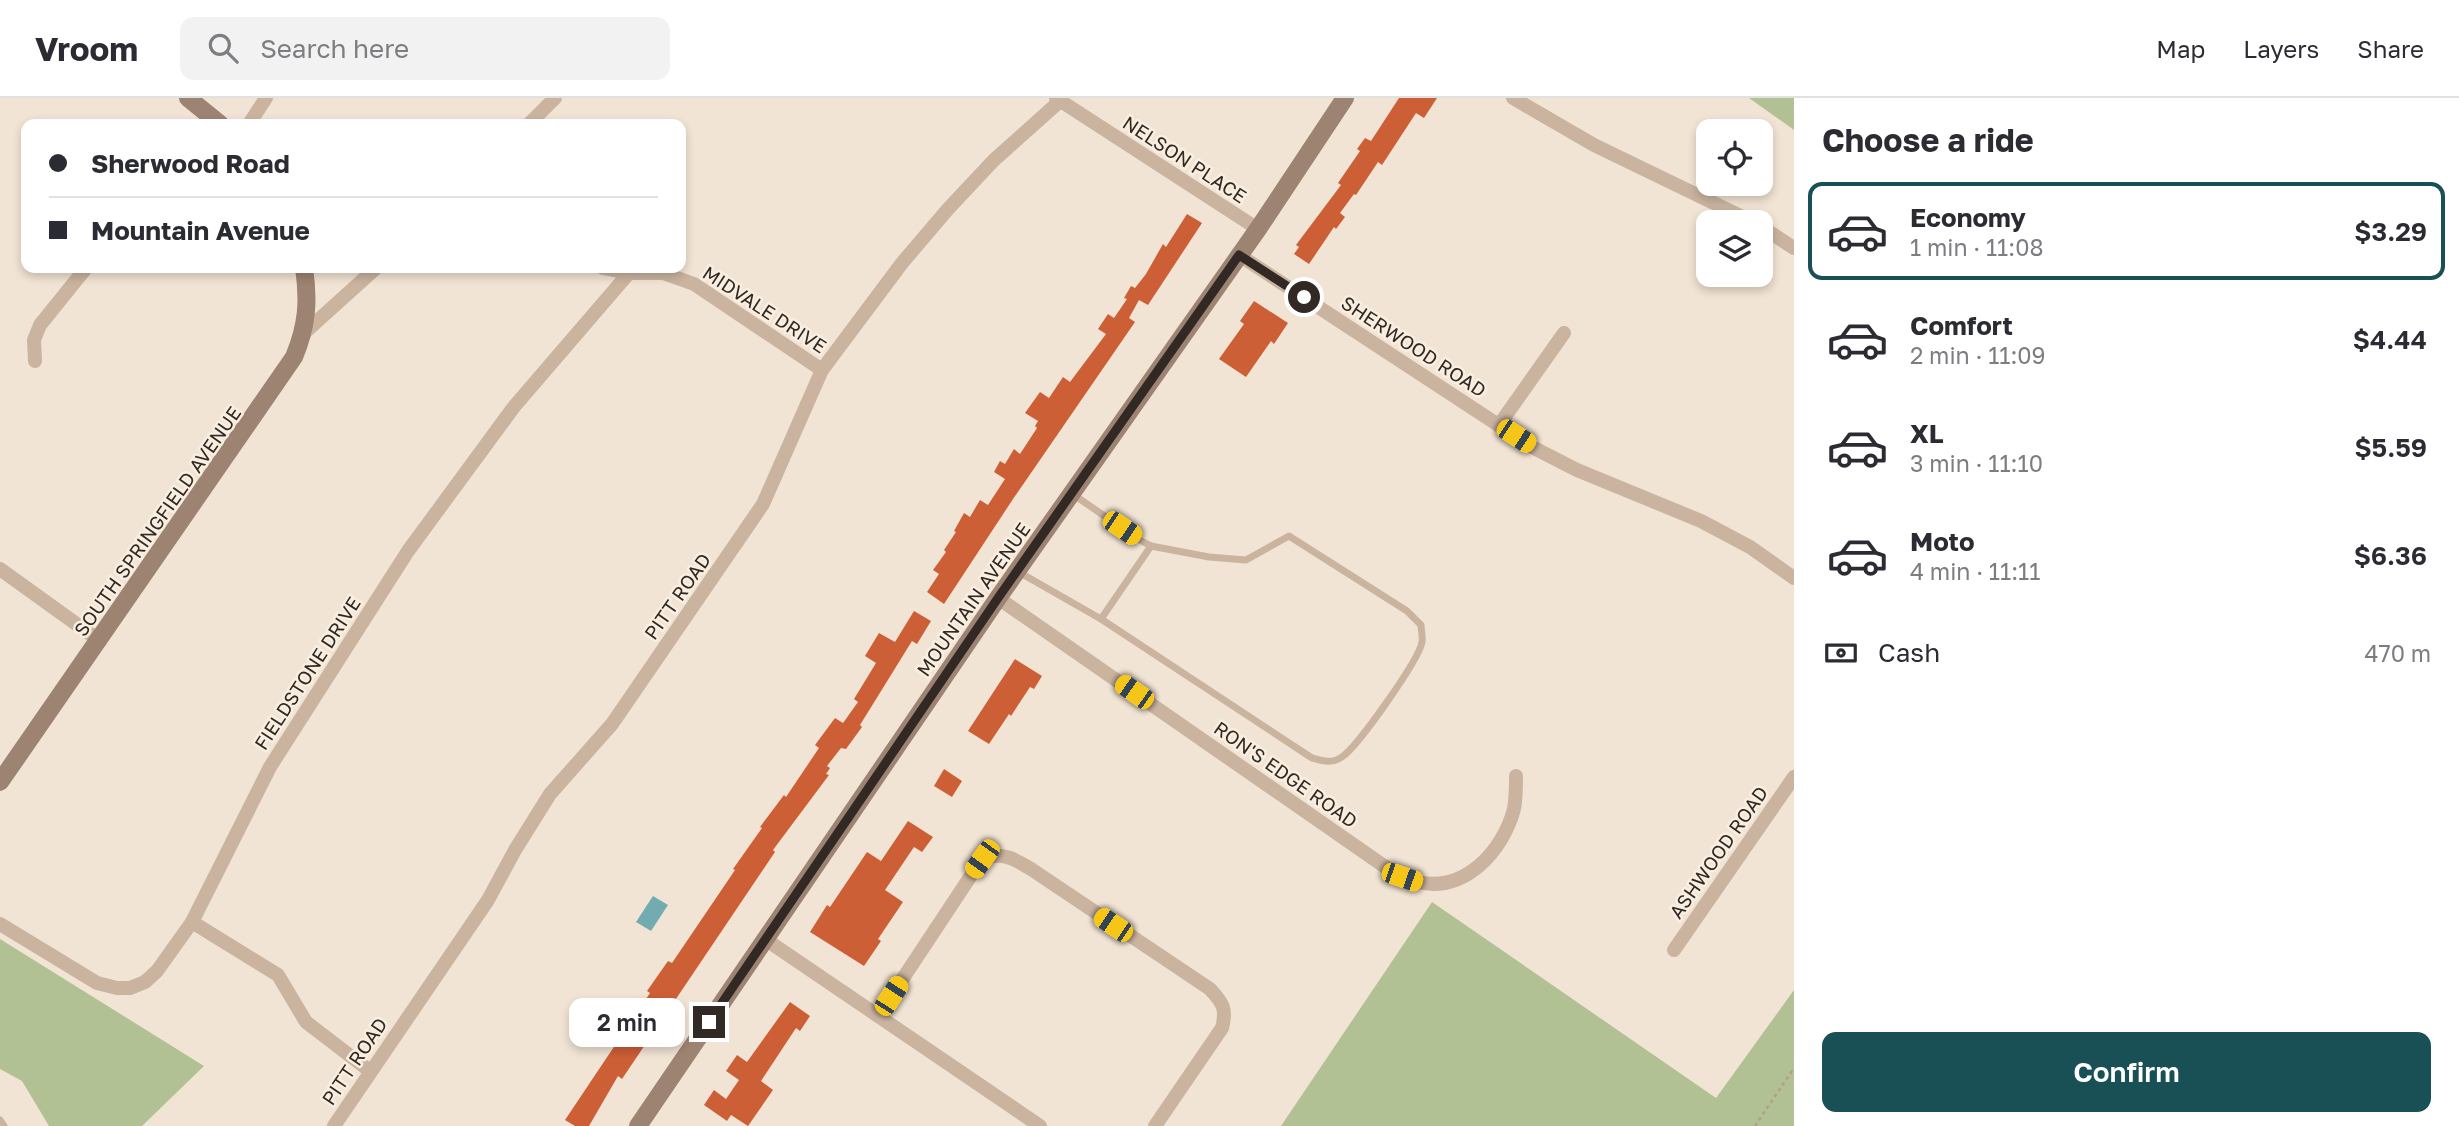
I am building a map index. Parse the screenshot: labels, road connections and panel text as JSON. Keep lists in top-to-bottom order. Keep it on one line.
{"streets":{"street":["NELSON PLACE","MIDVALE DRIVE","SHERWOOD ROAD","SOUTH SPRINGFIELD AVENUE","PITT ROAD","MOUNTAIN AVENUE","FIELDSTONE DRIVE","RON'S EDGE ROAD","ASHWOOD ROAD"]},"crossings":[["NELSON PLACE","PITT ROAD"],["NELSON PLACE","MOUNTAIN AVENUE"],["MIDVALE DRIVE","PITT ROAD"],["MIDVALE DRIVE","FIELDSTONE DRIVE"],["SHERWOOD ROAD","MOUNTAIN AVENUE"],["MOUNTAIN AVENUE","RON'S EDGE ROAD"]],"page":{"header":"Vroom","search":"Search here","nav":["Map","Layers","Share"],"heading":"Choose a ride","banner":["Sherwood Road","Mountain Avenue"],"list":[{"name":"Economy","note":"1 min · 11:08","value":"$3.29"},{"name":"Comfort","note":"2 min · 11:09","value":"$4.44"},{"name":"XL","note":"3 min · 11:10","value":"$5.59"},{"name":"Moto","note":"4 min · 11:11","value":"$6.36"}],"pay":["Cash","470 m"],"bubble":"2 min","buttons":"Confirm"}}
